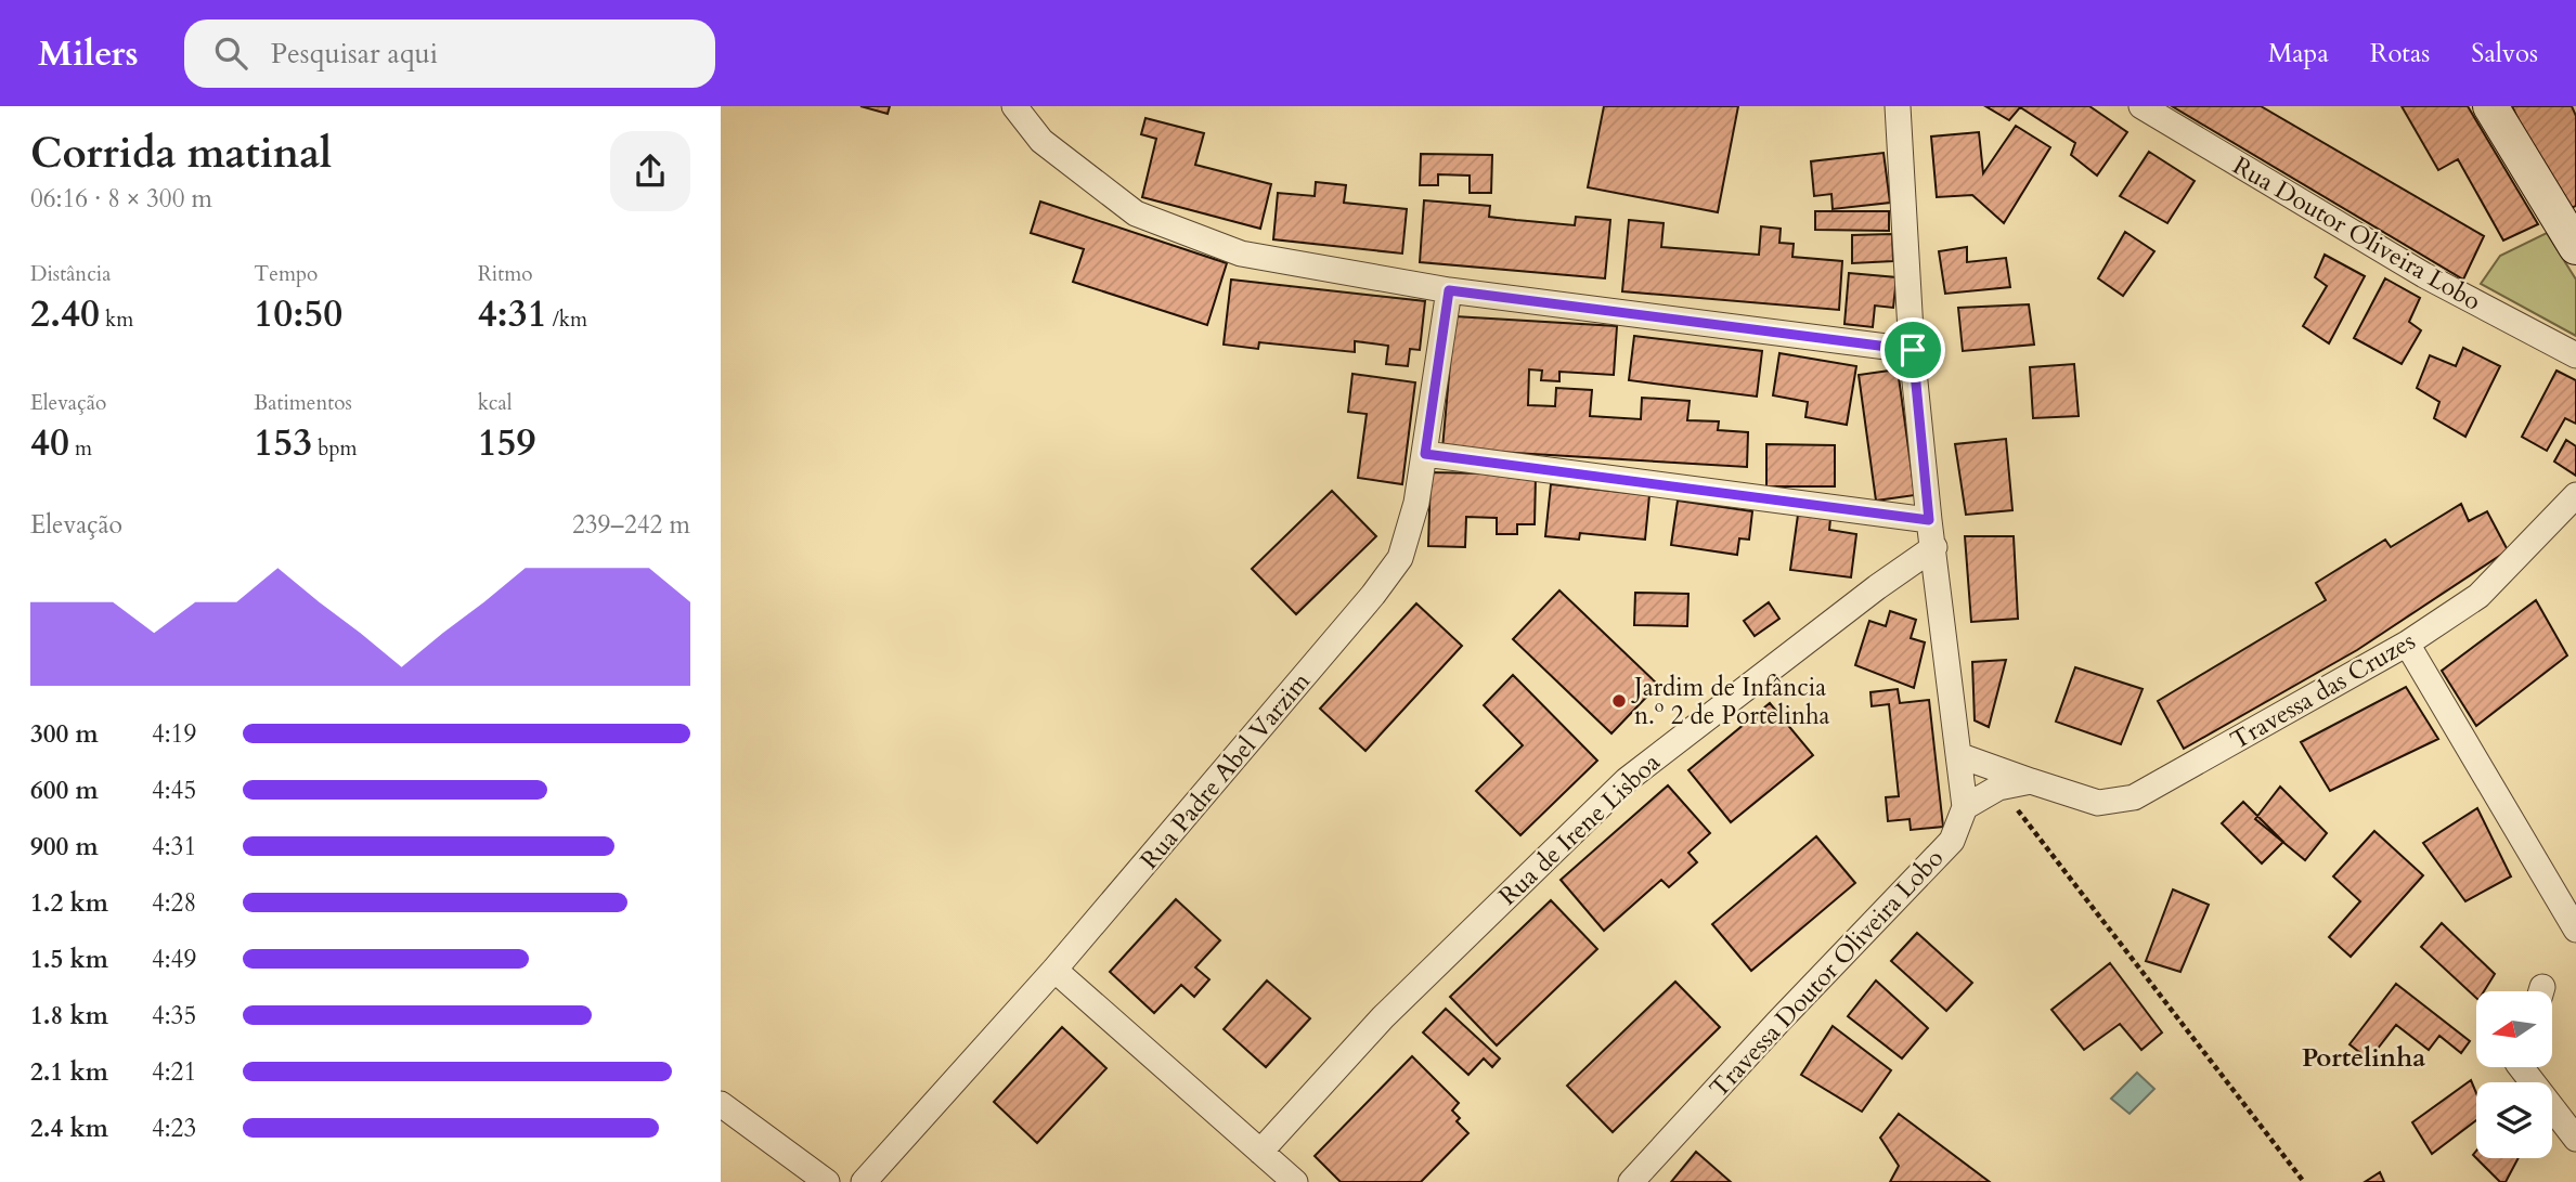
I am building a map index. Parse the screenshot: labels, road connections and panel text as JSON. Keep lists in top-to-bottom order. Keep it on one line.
{"streets":{"street":["Rua Doutor Oliveira Lobo","Travessa das Cruzes","Rua Padre Abel Varzim","Rua de Irene Lisboa","Travessa Doutor Oliveira Lobo"]},"crossings":[["Travessa das Cruzes","Travessa Doutor Oliveira Lobo"],["Rua de Irene Lisboa","Travessa Doutor Oliveira Lobo"]],"districts":["Portelinha"],"places":["Jardim de Infância n.º 2 de Portelinha"],"north":"left","page":{"header":"Milers","search":"Pesquisar aqui","nav":["Mapa","Rotas","Salvos"],"heading":["Corrida matinal","06:16 · 8 × 300 m"],"stats":[["Distância","2.40 km"],["Tempo","10:50"],["Ritmo","4:31 /km"],["Elevação","40 m"],["Batimentos","153 bpm"],["kcal","159"]],"chart":["Elevação","239–242 m"],"list":[{"name":"300 m","note":"4:19"},{"name":"600 m","note":"4:45"},{"name":"900 m","note":"4:31"},{"name":"1.2 km","note":"4:28"},{"name":"1.5 km","note":"4:49"},{"name":"1.8 km","note":"4:35"},{"name":"2.1 km","note":"4:21"},{"name":"2.4 km","note":"4:23"}]}}
